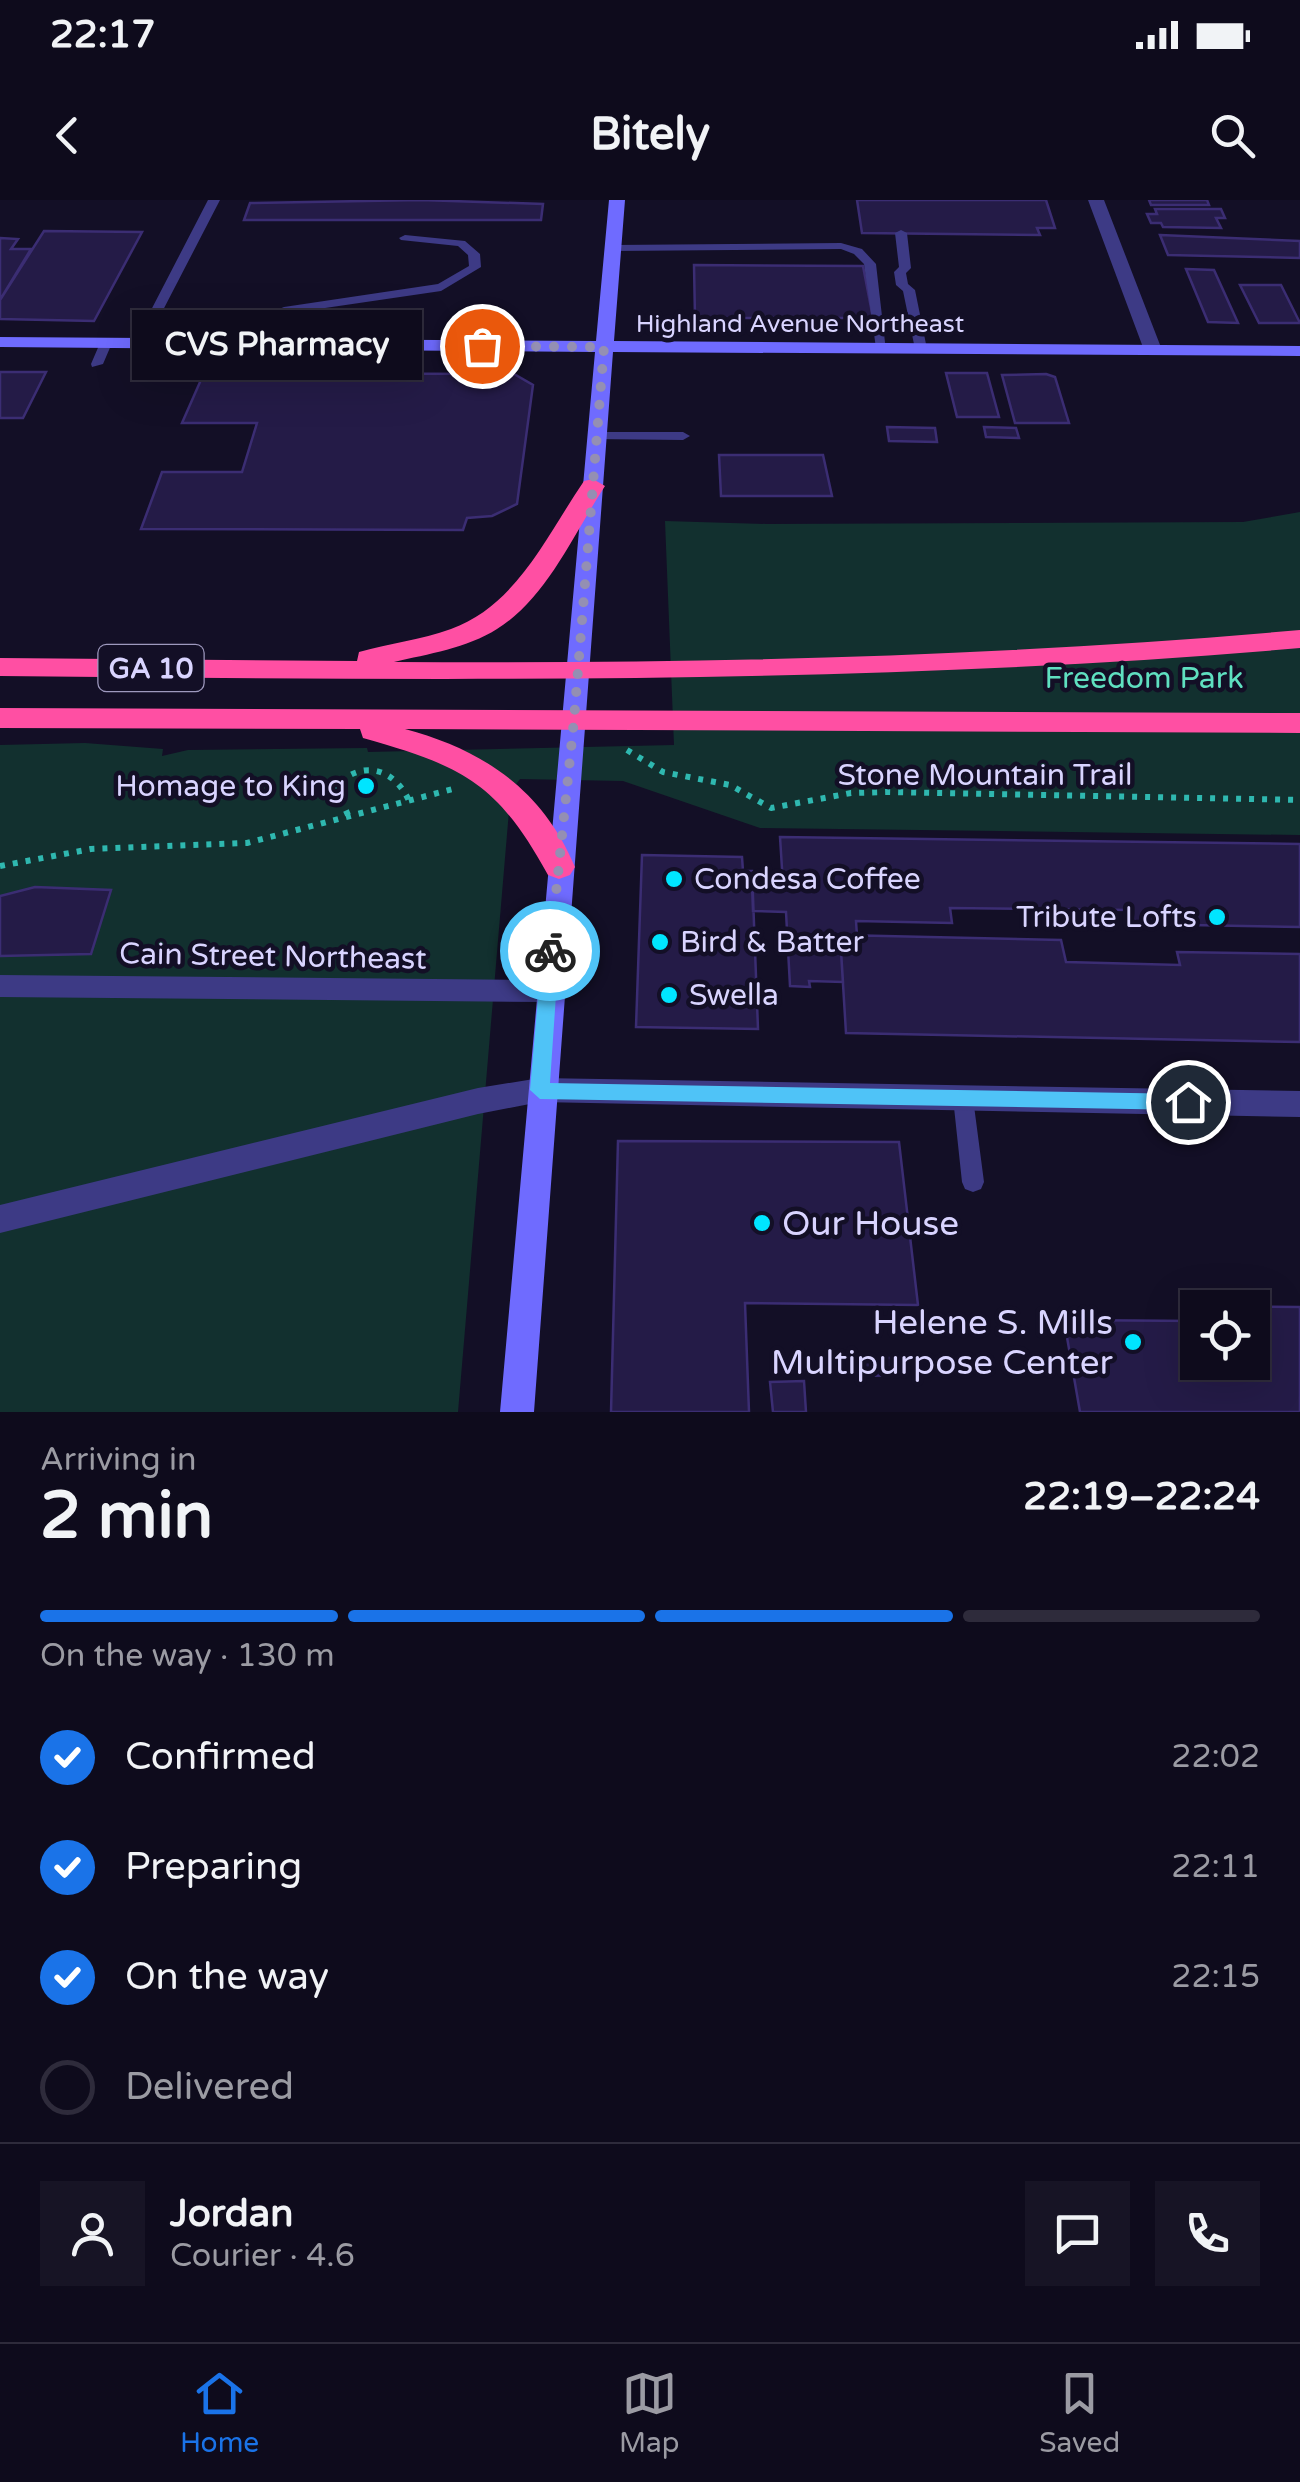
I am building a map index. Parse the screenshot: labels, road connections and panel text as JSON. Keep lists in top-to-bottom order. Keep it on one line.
{"streets":{"highway":["GA 10"],"main road":["Highland Avenue Northeast"],"street":["Cain Street Northeast"],"path":["Stone Mountain Trail"]},"parks":["Freedom Park"],"places":["CVS Pharmacy","Homage to King","Condesa Coffee","Tribute Lofts","Bird & Batter","Swella","Our House","Helene S. Mills Multipurpose Center"],"page":{"status":"22:17","header":"Bitely","bubble":"CVS Pharmacy","heading":["2 min","Arriving in","22:19–22:24"],"panel":["Jordan","Courier · 4.6"],"bar":"On the way · 130 m","list":[["Confirmed","22:02"],["Preparing","22:11"],["On the way","22:15"],"Delivered"],"tabs":["Home","Map","Saved"]}}
